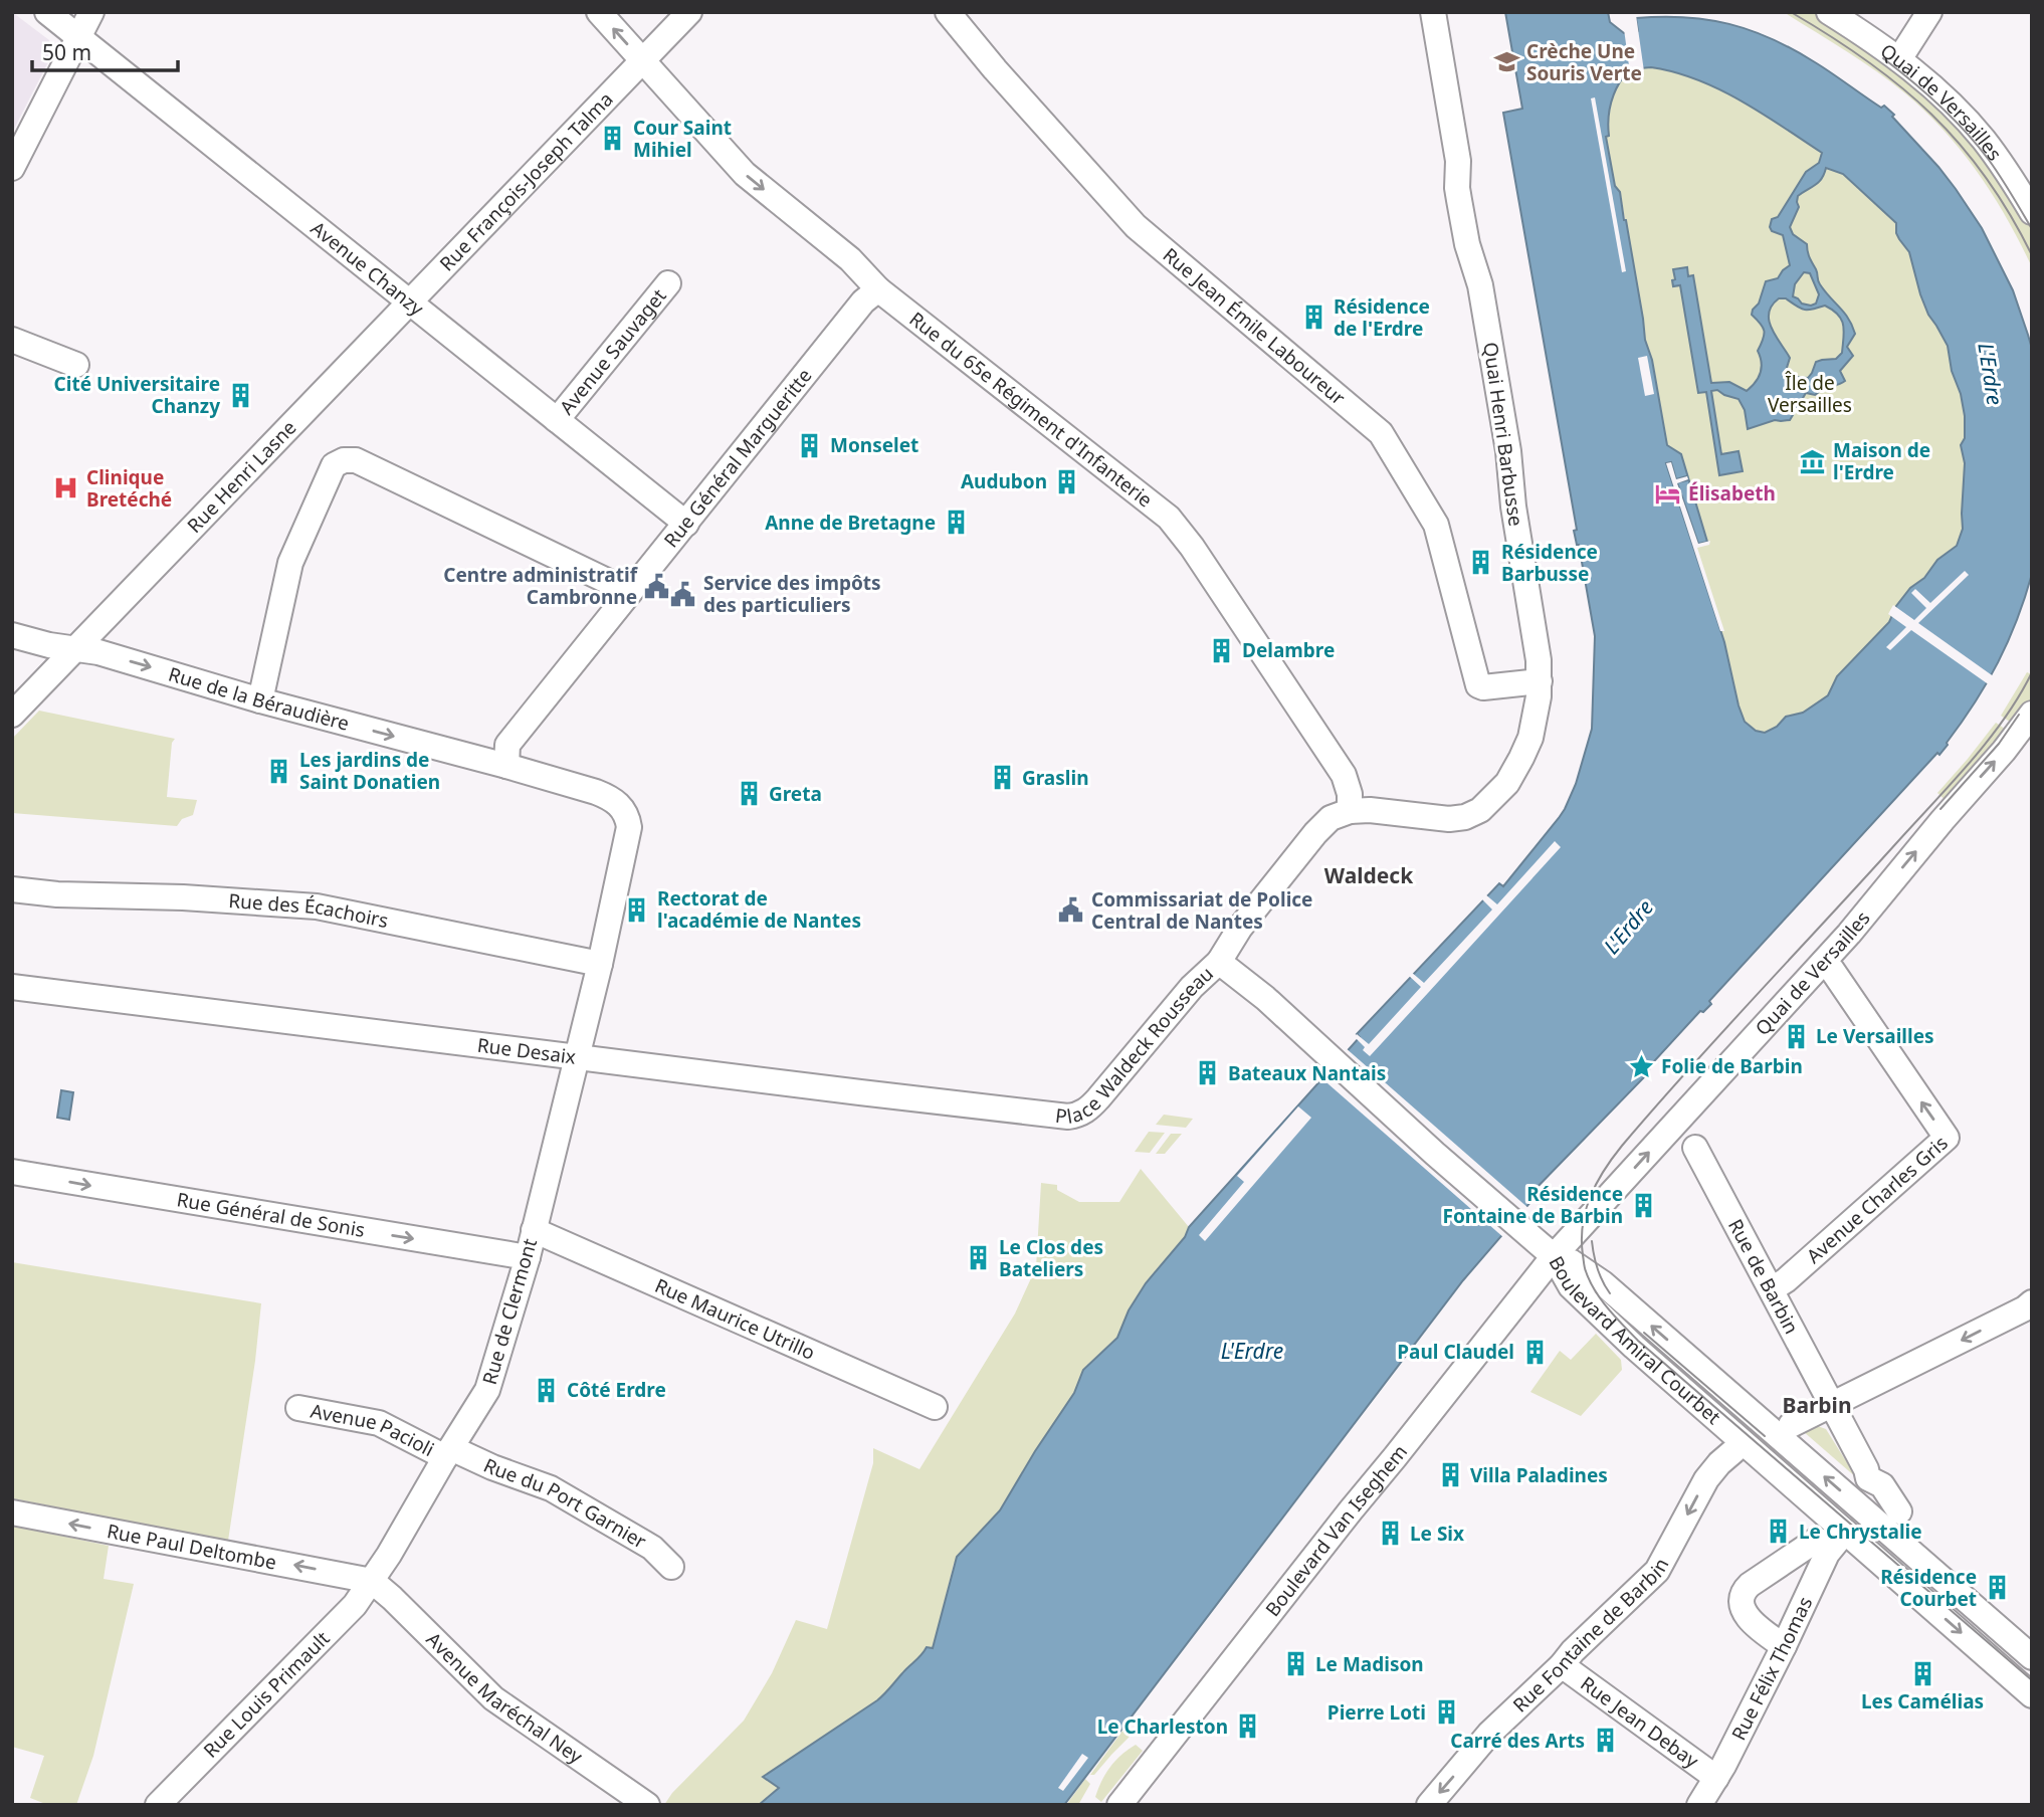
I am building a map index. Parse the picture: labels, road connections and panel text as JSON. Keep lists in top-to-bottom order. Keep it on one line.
{"streets":{"street":["Quai de Versailles","Rue François-Joseph Talma","Avenue Chanzy","Rue Jean Émile Laboureur","Avenue Sauvaget","Rue du 65e Régiment d'Infanterie","Quai Henri Barbusse","Rue Général Margueritte","Rue Henri Lasne","Rue de la Béraudière","Rue des Écachoirs","Place Waldeck Rousseau","Rue Desaix","Avenue Charles Gris","Rue Général de Sonis","Rue de Barbin","Rue de Clermont","Rue Maurice Utrillo","Boulevard Amiral Courbet","Avenue Pacioli","Rue du Port Garnier","Boulevard Van Iseghem","Rue Paul Deltombe","Rue Fontaine de Barbin","Rue Félix Thomas","Rue Louis Primault","Avenue Maréchal Ney","Rue Jean Debay"]},"crossings":[["Quai de Versailles","Place Waldeck Rousseau"],["Quai de Versailles","Avenue Charles Gris"],["Quai de Versailles","Boulevard Amiral Courbet"],["Quai de Versailles","Boulevard Van Iseghem"],["Rue François-Joseph Talma","Avenue Chanzy"],["Rue François-Joseph Talma","Rue du 65e Régiment d'Infanterie"],["Rue François-Joseph Talma","Rue Henri Lasne"],["Avenue Chanzy","Avenue Sauvaget"],["Avenue Chanzy","Rue Général Margueritte"],["Avenue Chanzy","Rue Henri Lasne"],["Rue Jean Émile Laboureur","Quai Henri Barbusse"],["Rue du 65e Régiment d'Infanterie","Quai Henri Barbusse"],["Rue du 65e Régiment d'Infanterie","Rue Général Margueritte"],["Rue du 65e Régiment d'Infanterie","Place Waldeck Rousseau"],["Quai Henri Barbusse","Place Waldeck Rousseau"],["Rue Général Margueritte","Rue de la Béraudière"],["Rue Henri Lasne","Rue de la Béraudière"],["Place Waldeck Rousseau","Rue Desaix"],["Place Waldeck Rousseau","Boulevard Amiral Courbet"],["Place Waldeck Rousseau","Boulevard Van Iseghem"],["Rue Desaix","Rue de Clermont"],["Avenue Charles Gris","Rue de Barbin"],["Rue Général de Sonis","Rue de Clermont"],["Rue de Clermont","Rue Maurice Utrillo"],["Rue de Clermont","Avenue Pacioli"],["Rue de Clermont","Rue du Port Garnier"],["Rue de Clermont","Rue Paul Deltombe"],["Rue de Clermont","Rue Louis Primault"],["Rue de Clermont","Avenue Maréchal Ney"],["Boulevard Amiral Courbet","Boulevard Van Iseghem"],["Boulevard Amiral Courbet","Rue Félix Thomas"],["Avenue Pacioli","Rue du Port Garnier"],["Rue Paul Deltombe","Rue Louis Primault"],["Rue Paul Deltombe","Avenue Maréchal Ney"],["Rue Fontaine de Barbin","Rue Jean Debay"],["Rue Félix Thomas","Rue Jean Debay"],["Rue Louis Primault","Avenue Maréchal Ney"]],"one_way":["Quai de Versailles","Rue de la Béraudière","Rue Général de Sonis","Rue Paul Deltombe","Rue Fontaine de Barbin"],"districts":["Waldeck","Barbin"],"water":["L'Erdre"],"parks":["Île de Versailles"],"places":{"school or university":["Crèche Une Souris Verte"],"building":["Cour Saint Mihiel","Résidence de l'Erdre","Cité Universitaire Chanzy","Monselet","Audubon","Anne de Bretagne","Résidence Barbusse","Delambre","Les jardins de Saint Donatien","Graslin","Greta","Rectorat de l'académie de Nantes","Le Versailles","Bateaux Nantais","Résidence Fontaine de Barbin","Le Clos des Bateliers","Paul Claudel","Côté Erdre","Villa Paladines","Le Chrystalie","Le Six","Résidence Courbet","Le Madison","Les Camélias","Pierre Loti","Le Charleston","Carré des Arts"],"museum":["Maison de l'Erdre"],"hospital":["Clinique Bretéché"],"hotel":["Élisabeth"],"public building":["Centre administratif Cambronne","Service des impôts des particuliers","Commissariat de Police Central de Nantes"],"place":["Folie de Barbin"]},"scale_bar":"50 m"}
